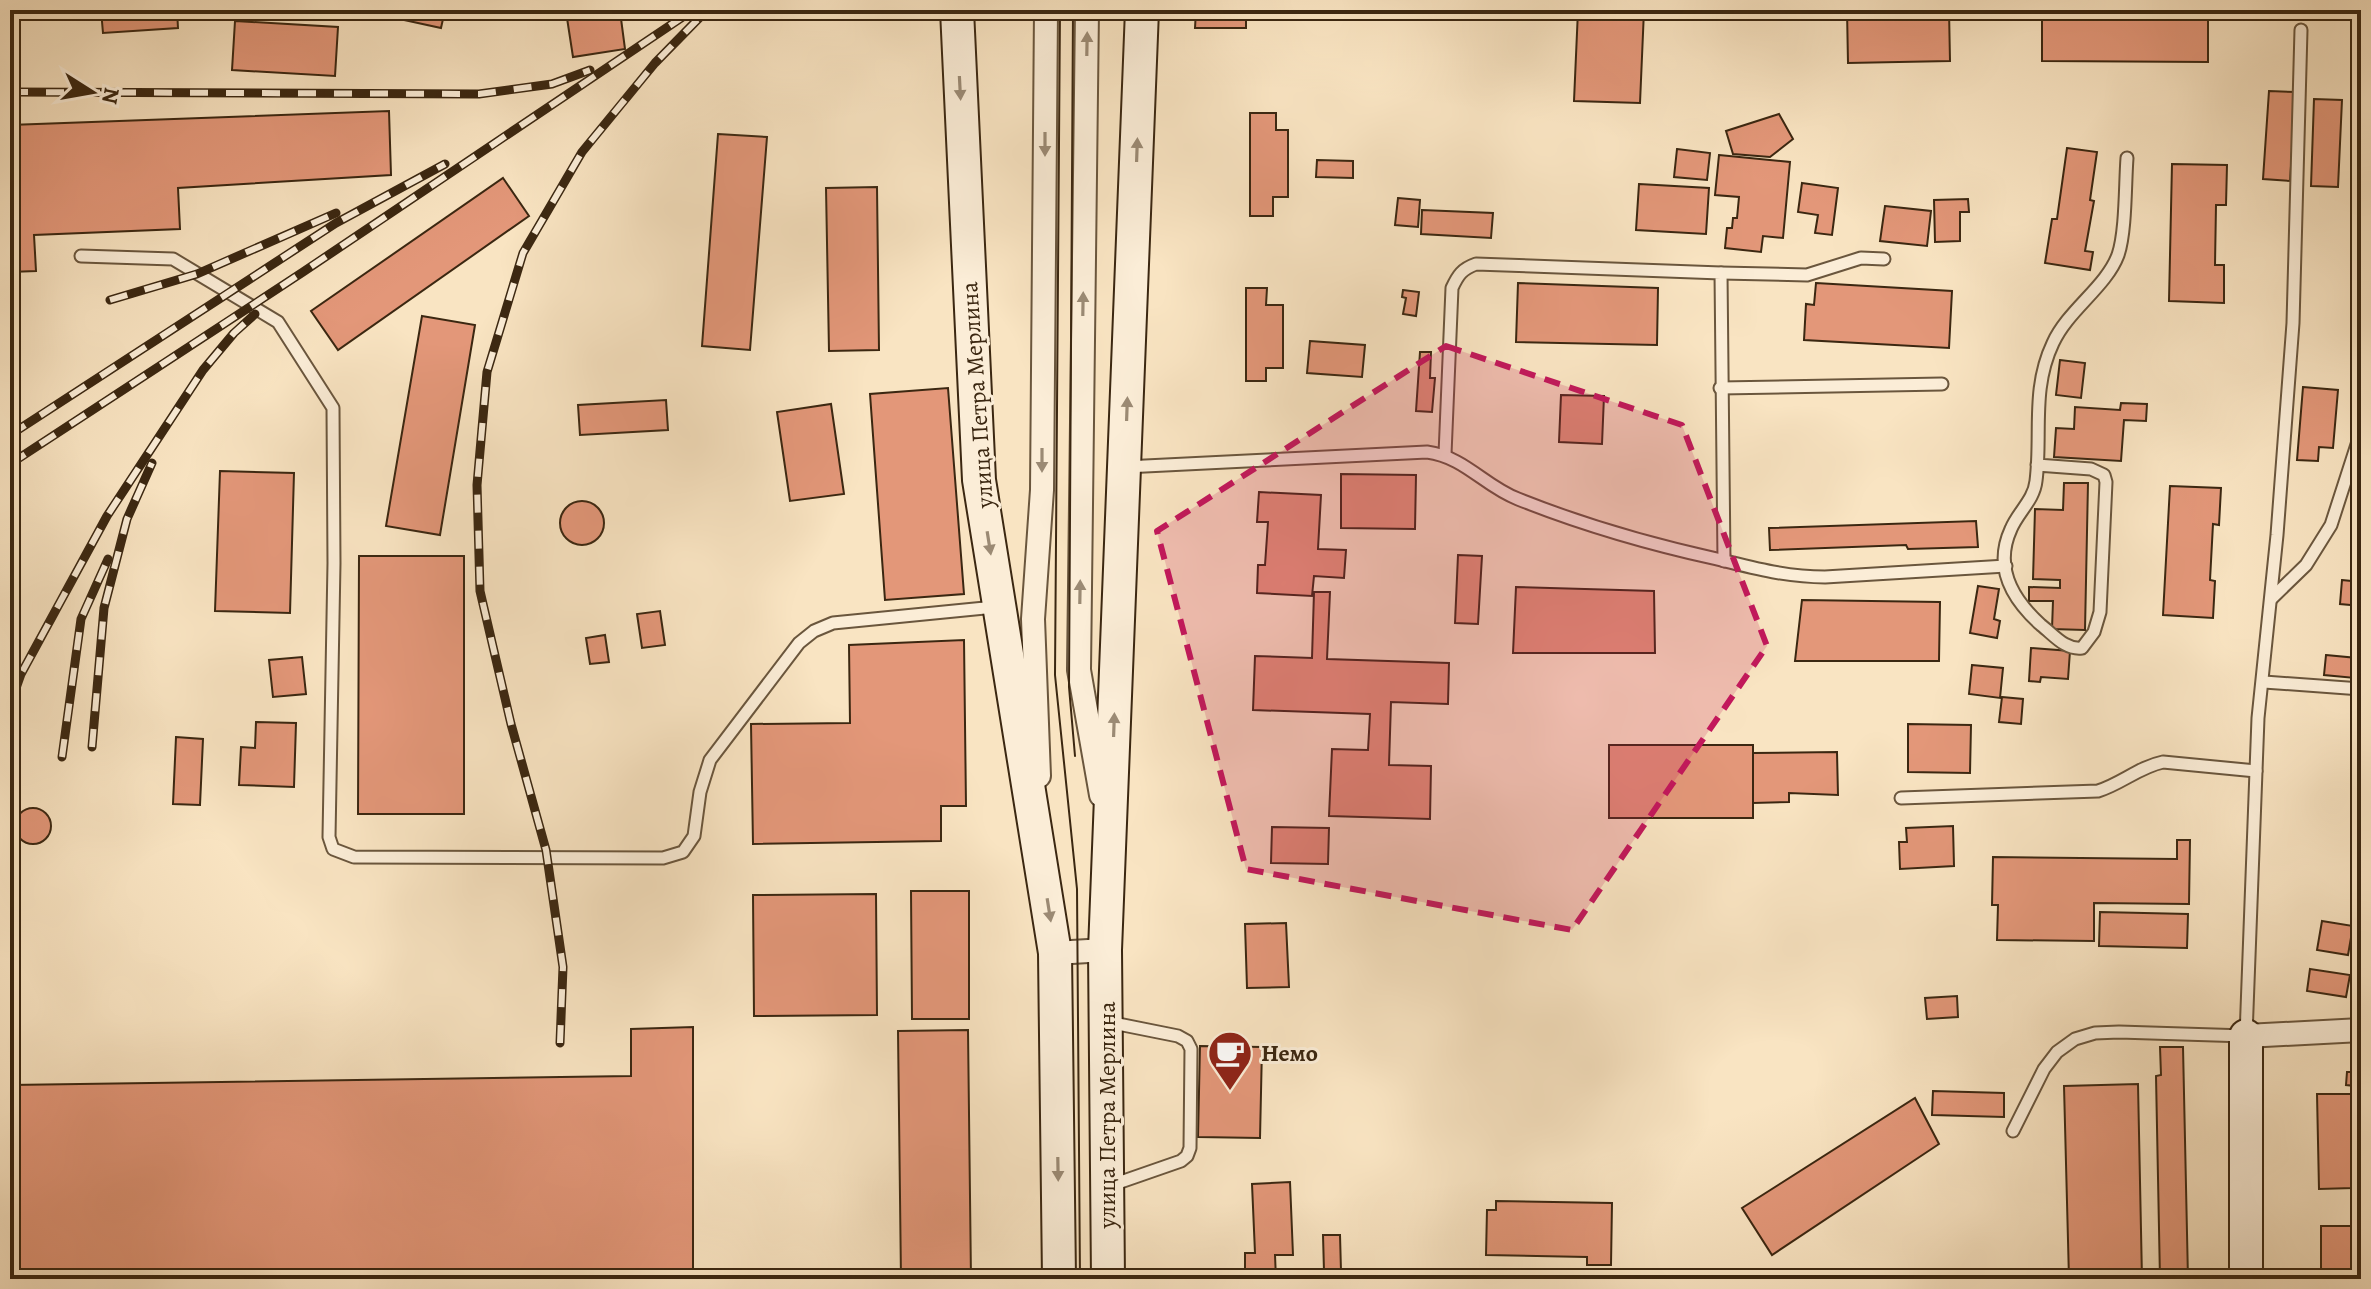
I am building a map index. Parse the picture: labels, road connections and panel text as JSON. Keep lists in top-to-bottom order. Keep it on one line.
{"streets":{"main road":["улица Петра Мерлина"]},"places":{"cafe":["Немо"]},"north":"right"}
